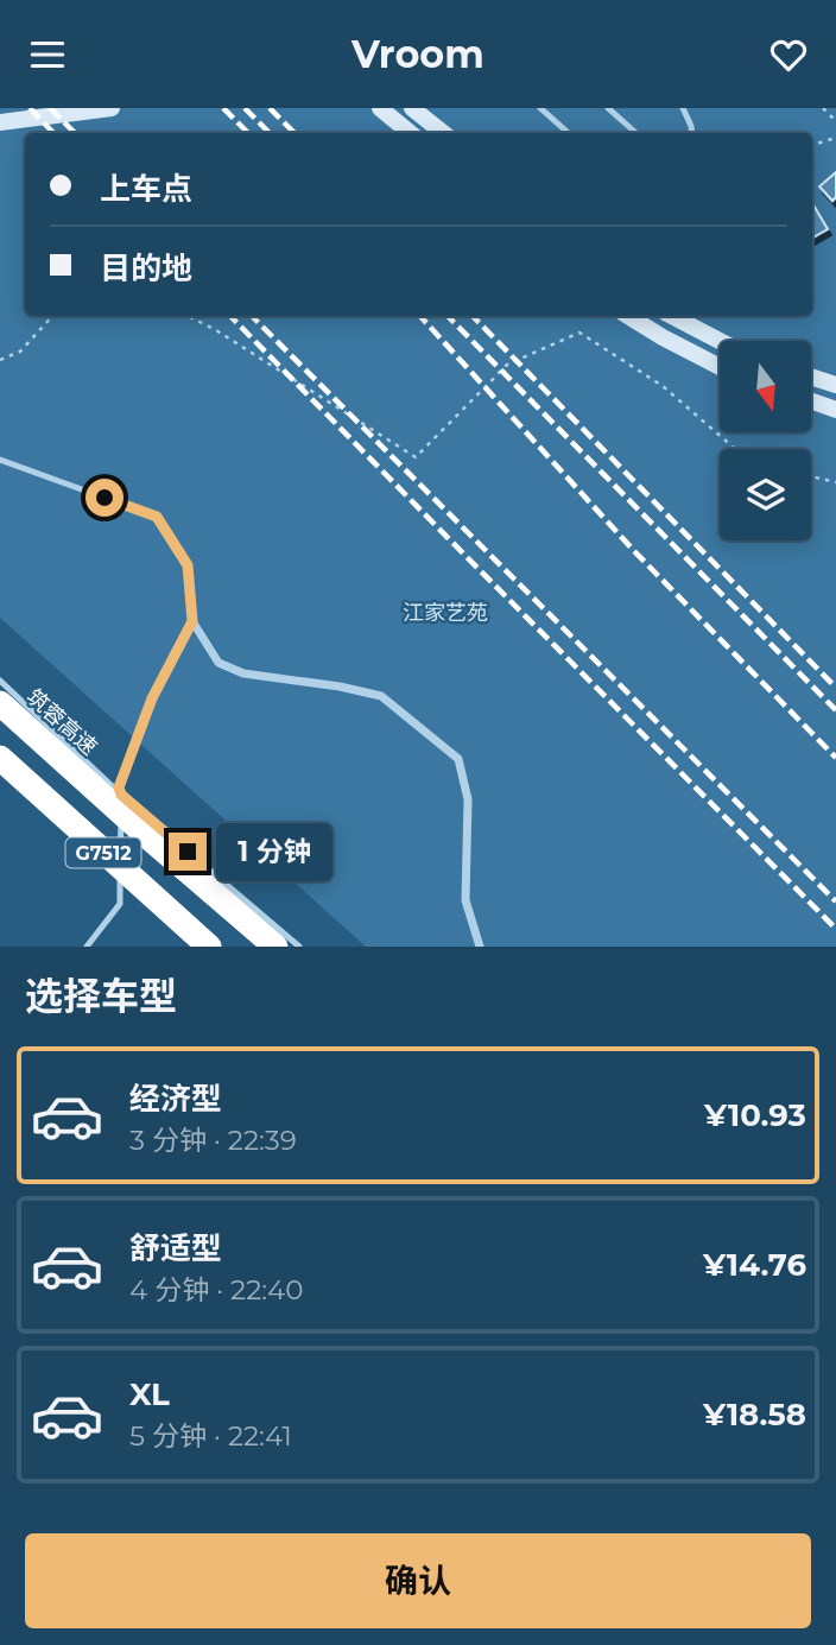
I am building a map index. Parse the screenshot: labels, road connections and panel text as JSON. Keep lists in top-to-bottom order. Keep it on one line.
{"streets":{"highway":["筑蓉高速","G7512"]},"parks":["江家艺苑"],"north":"bottom","page":{"header":"Vroom","banner":["上车点","目的地"],"bubble":"1 分钟","heading":"选择车型","list":[{"name":"经济型","note":"3 分钟 · 22:39","value":"¥10.93"},{"name":"舒适型","note":"4 分钟 · 22:40","value":"¥14.76"},{"name":"XL","note":"5 分钟 · 22:41","value":"¥18.58"}],"buttons":"确认"}}
